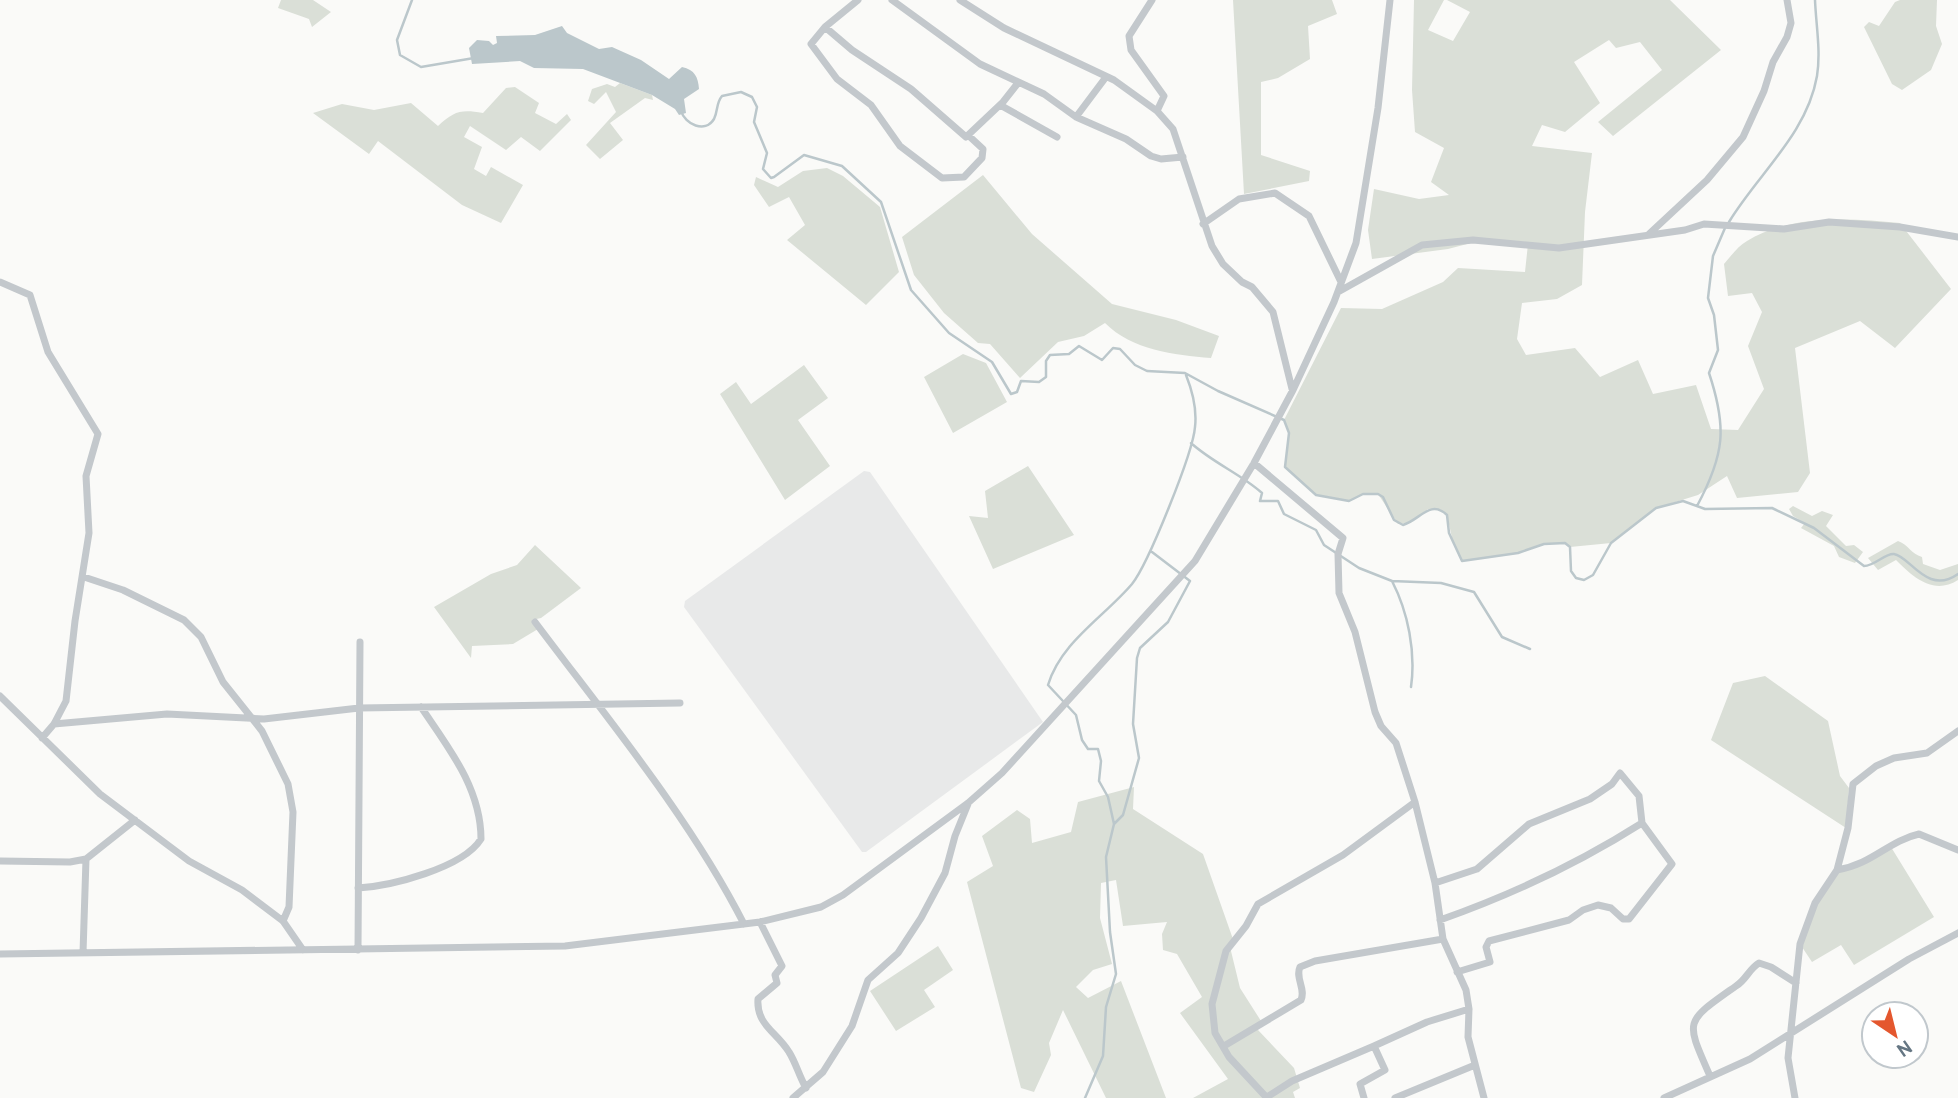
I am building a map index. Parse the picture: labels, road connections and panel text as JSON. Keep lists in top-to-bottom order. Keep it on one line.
{"north":"bottom right"}
